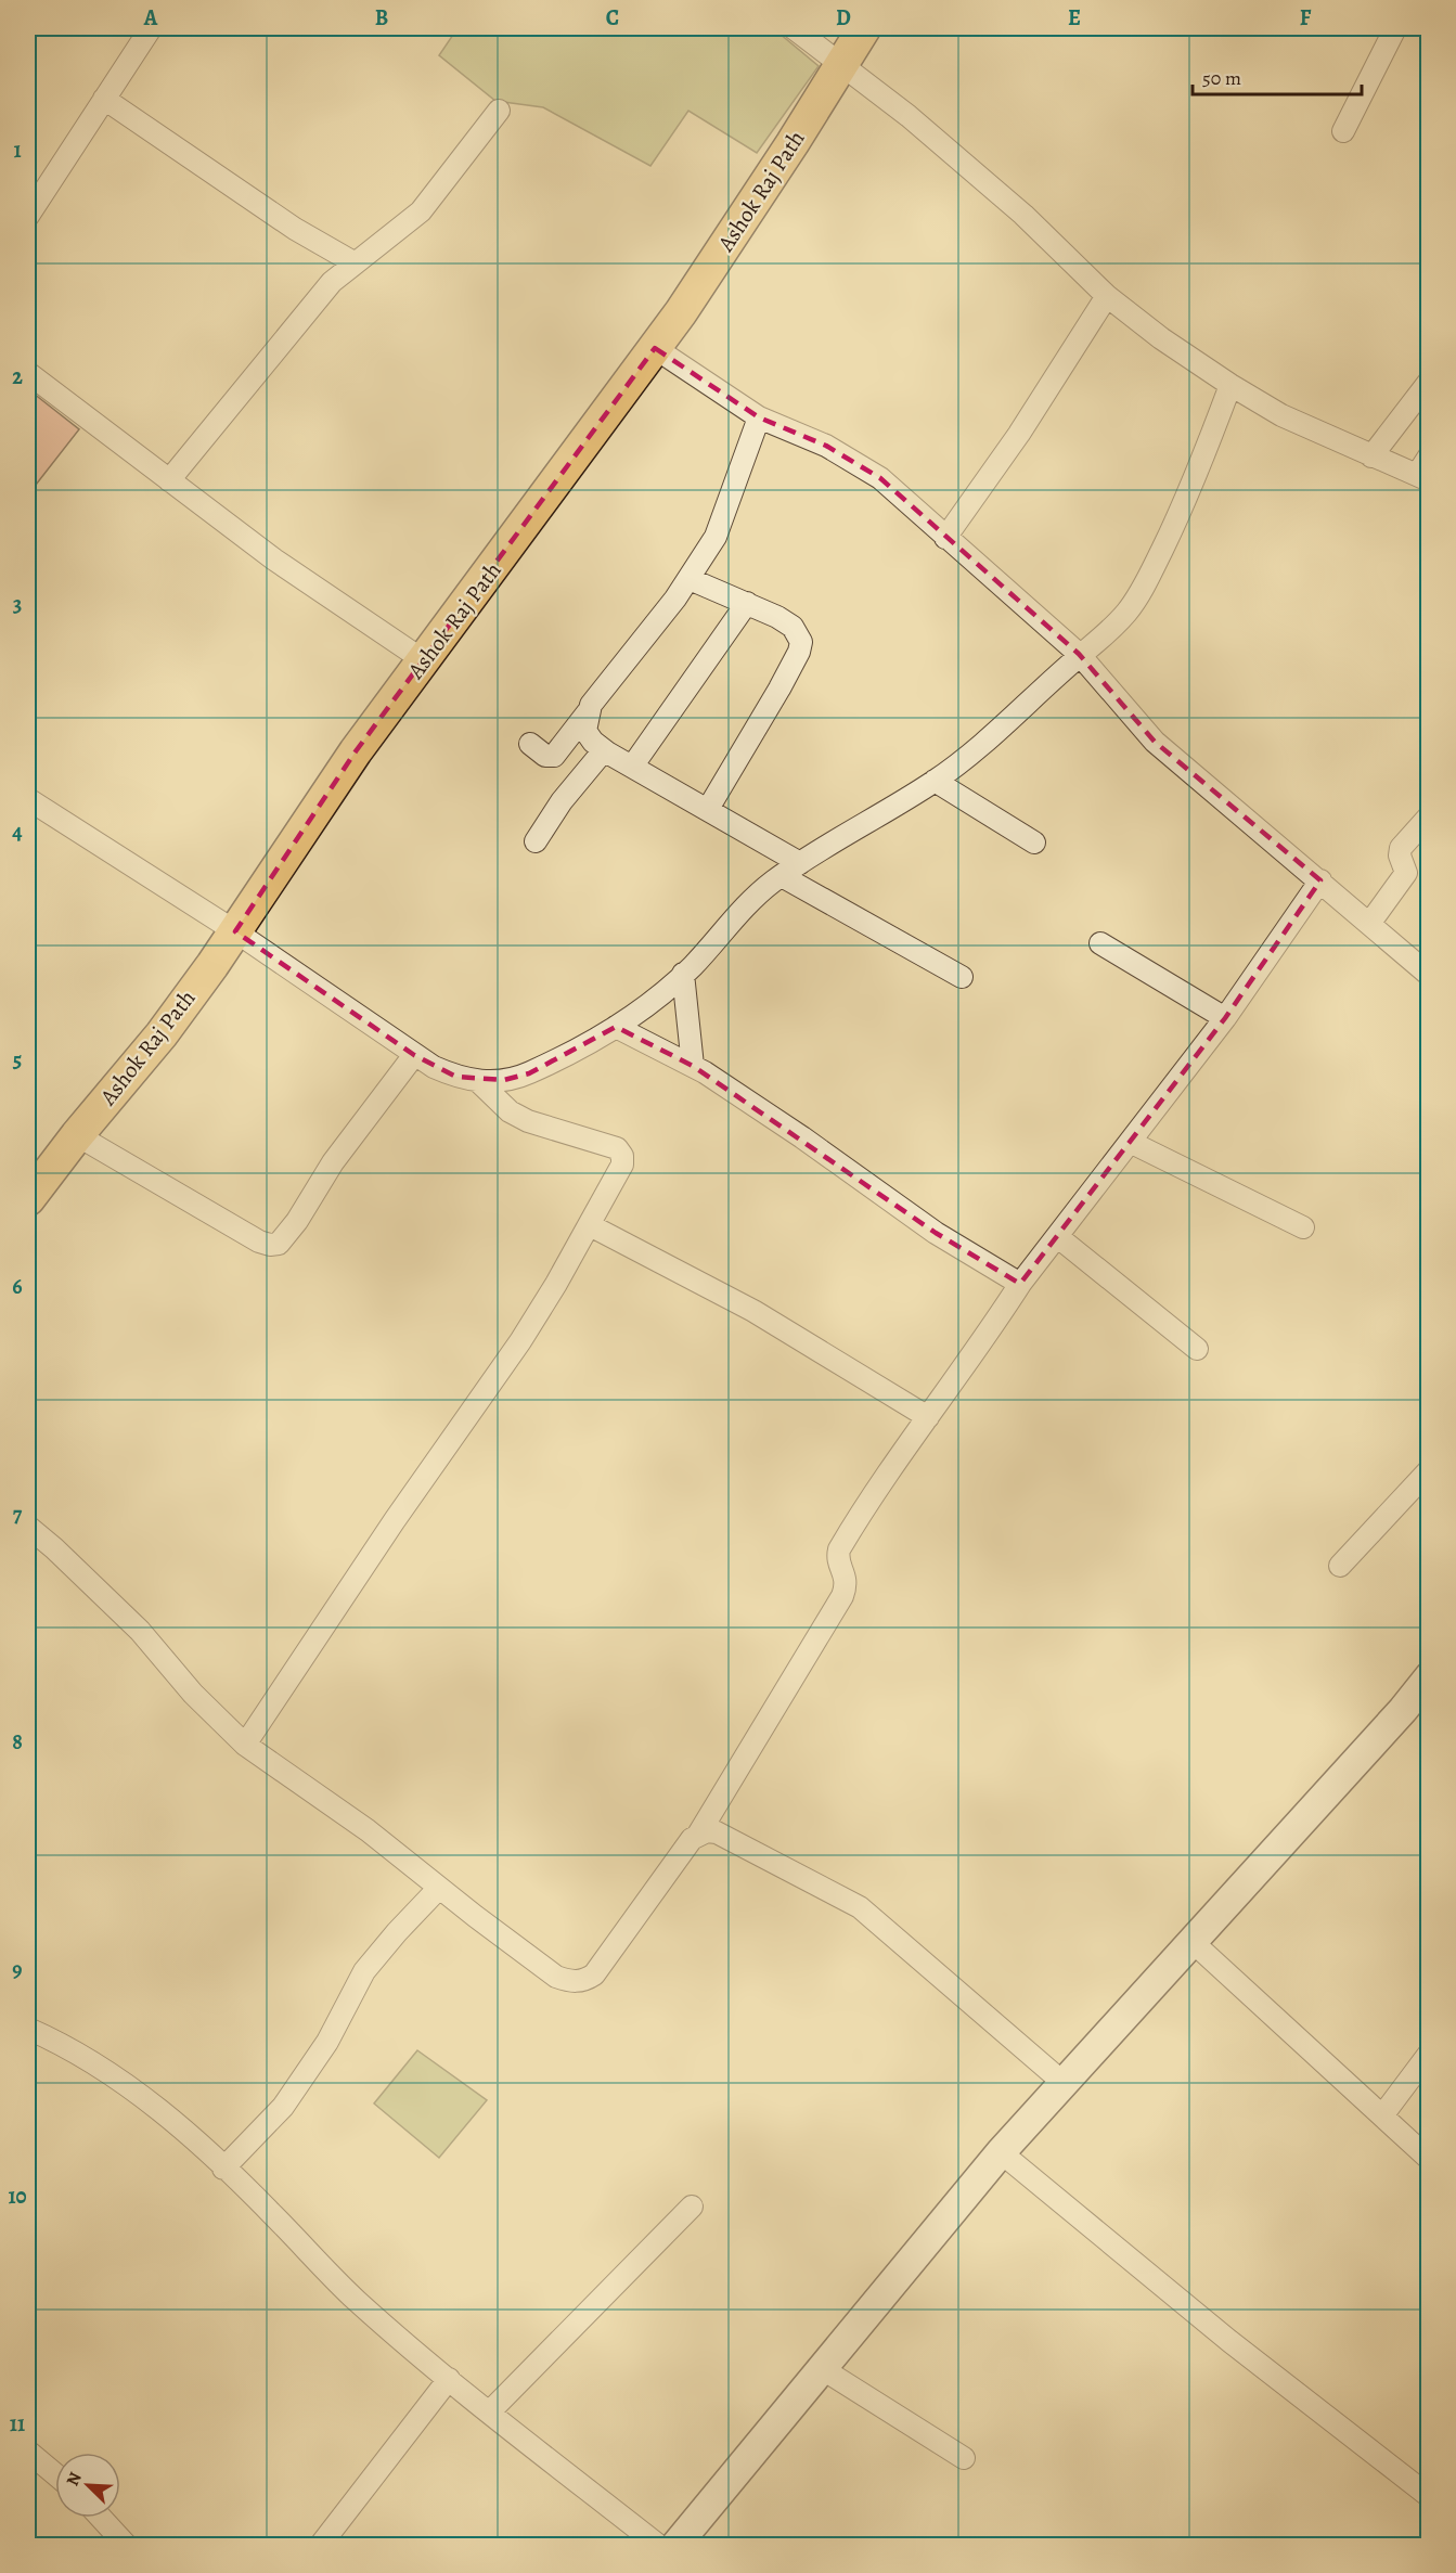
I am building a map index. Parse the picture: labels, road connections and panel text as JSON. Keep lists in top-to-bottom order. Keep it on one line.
{"streets":{"main road":["Ashok Raj Path"]},"scale_bar":"50 m","north":"top left","grid":{"columns":["A","B","C","D","E","F"],"rows":["1","2","3","4","5","6","7","8","9","10","11"]}}
